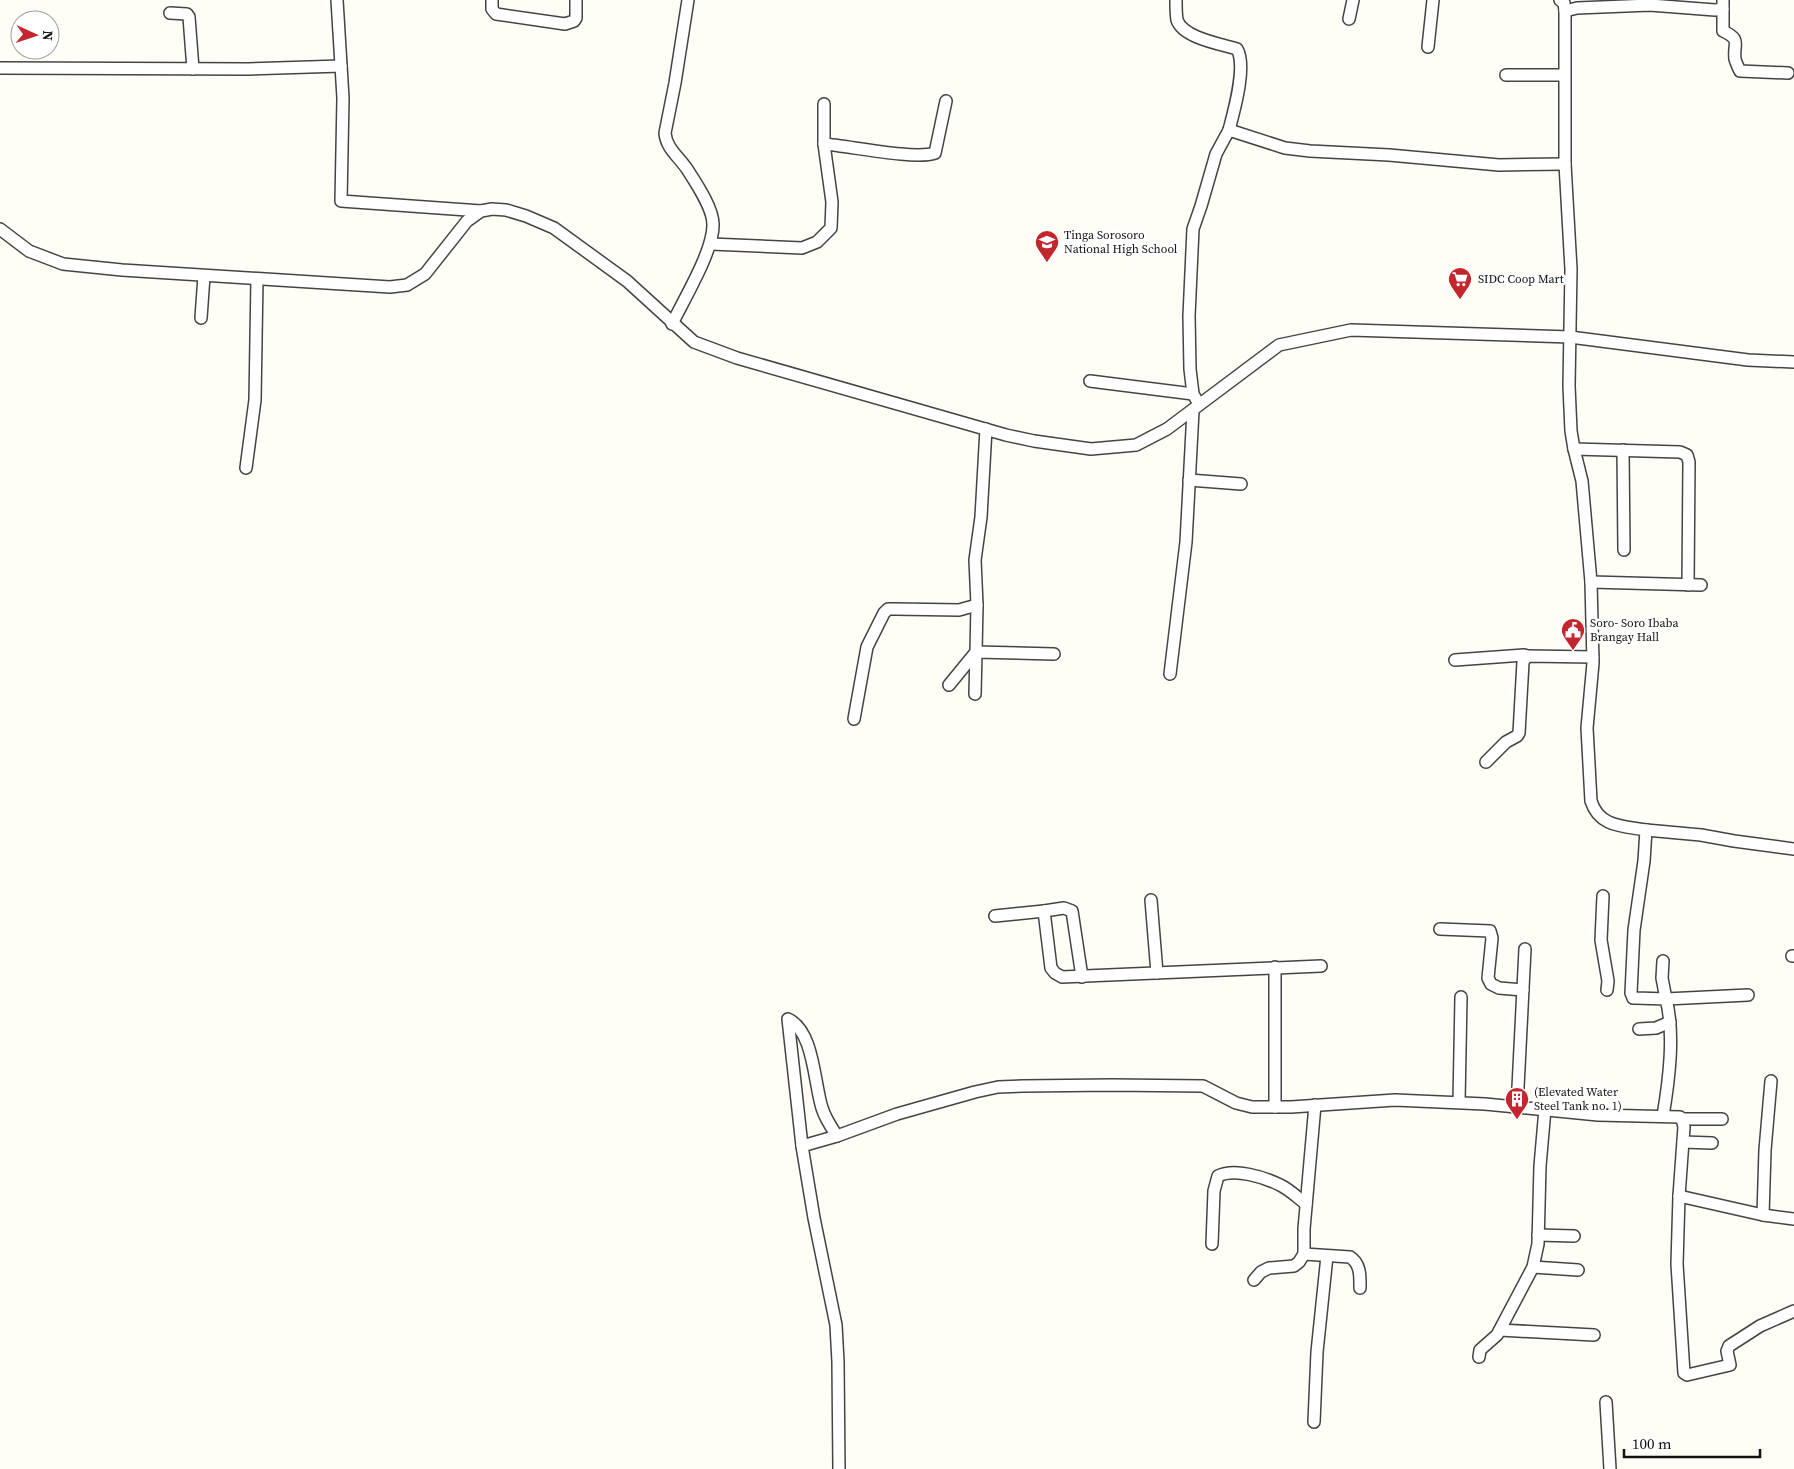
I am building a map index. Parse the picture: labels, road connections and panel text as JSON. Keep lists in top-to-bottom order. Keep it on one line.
{"places":{"school or university":["Tinga Sorosoro National High School"],"supermarket":["SIDC Coop Mart"],"public building":["Soro- Soro Ibaba Brangay Hall"],"building":["(Elevated Water Steel Tank no. 1)"]},"scale_bar":"100 m","north":"right"}
